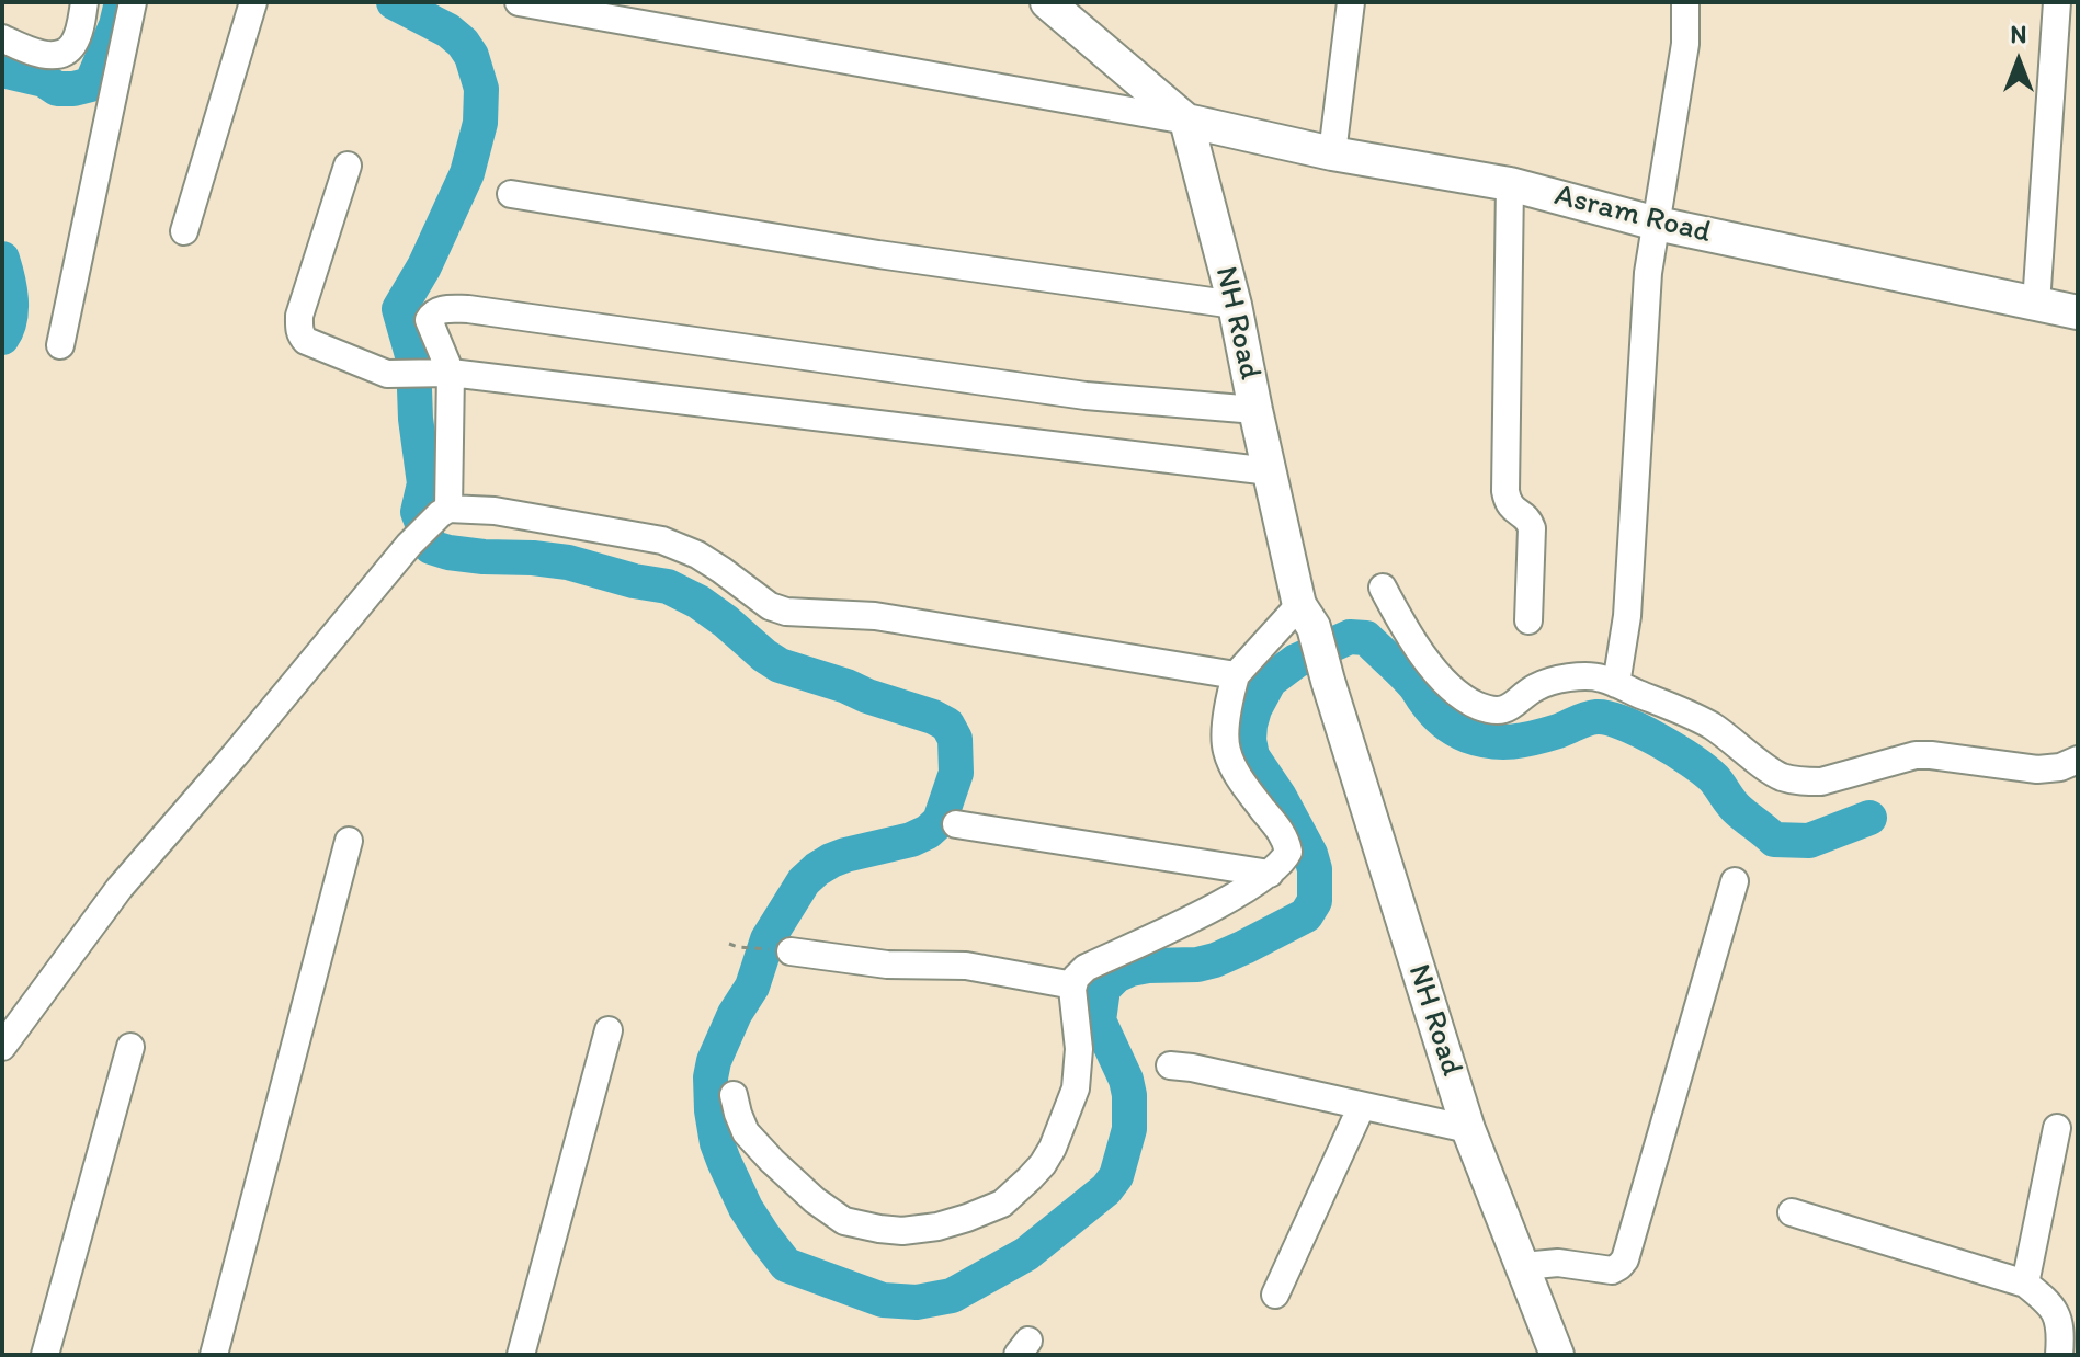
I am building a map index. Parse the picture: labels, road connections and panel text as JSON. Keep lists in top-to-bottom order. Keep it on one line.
{"streets":{"main road":["Asram Road","NH Road"]},"crossings":[["Asram Road","NH Road"]],"north":"top"}
